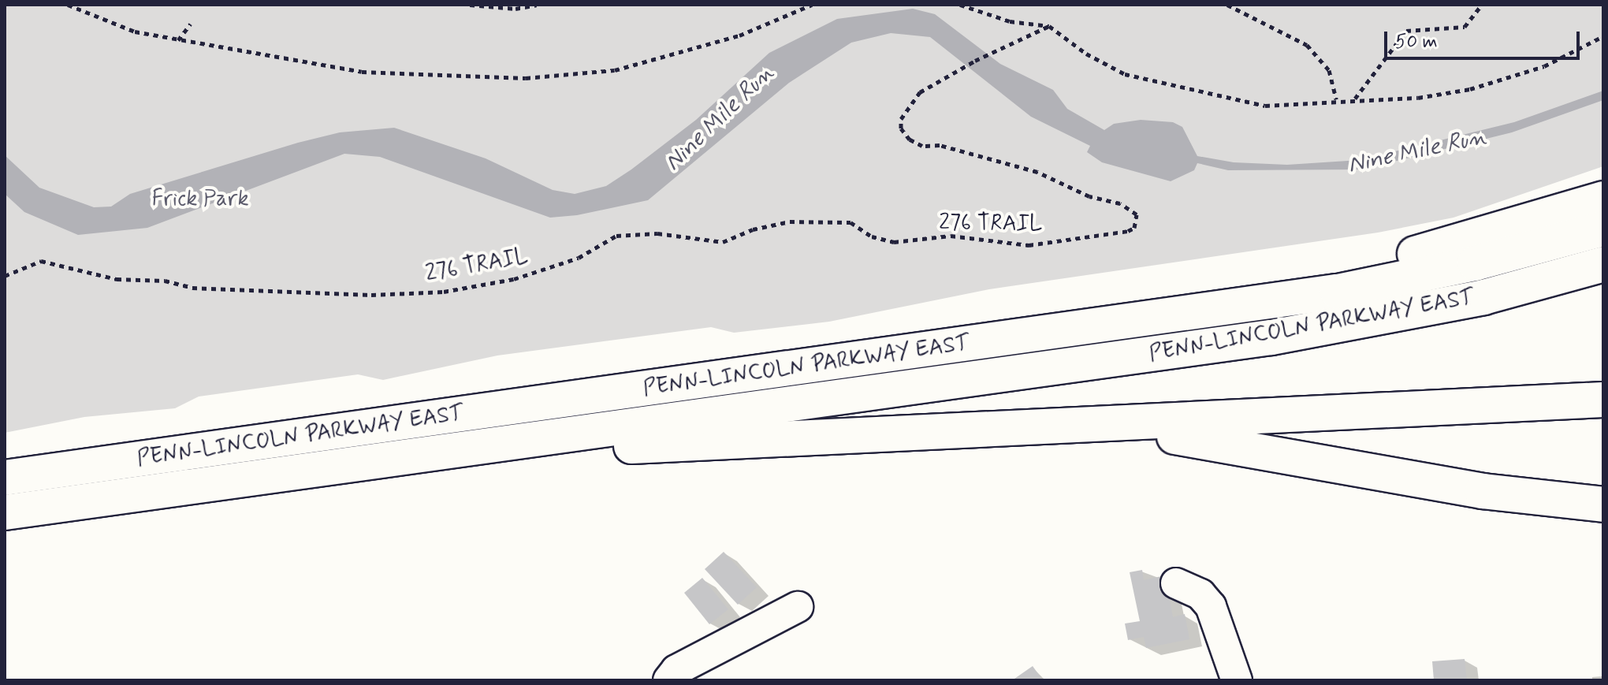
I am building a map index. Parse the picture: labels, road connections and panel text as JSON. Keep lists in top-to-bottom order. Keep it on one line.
{"streets":{"highway":["PENN-LINCOLN PARKWAY EAST"],"path":["276 TRAIL"]},"water":["Nine Mile Run"],"parks":["Frick Park"],"scale_bar":"50 m"}
